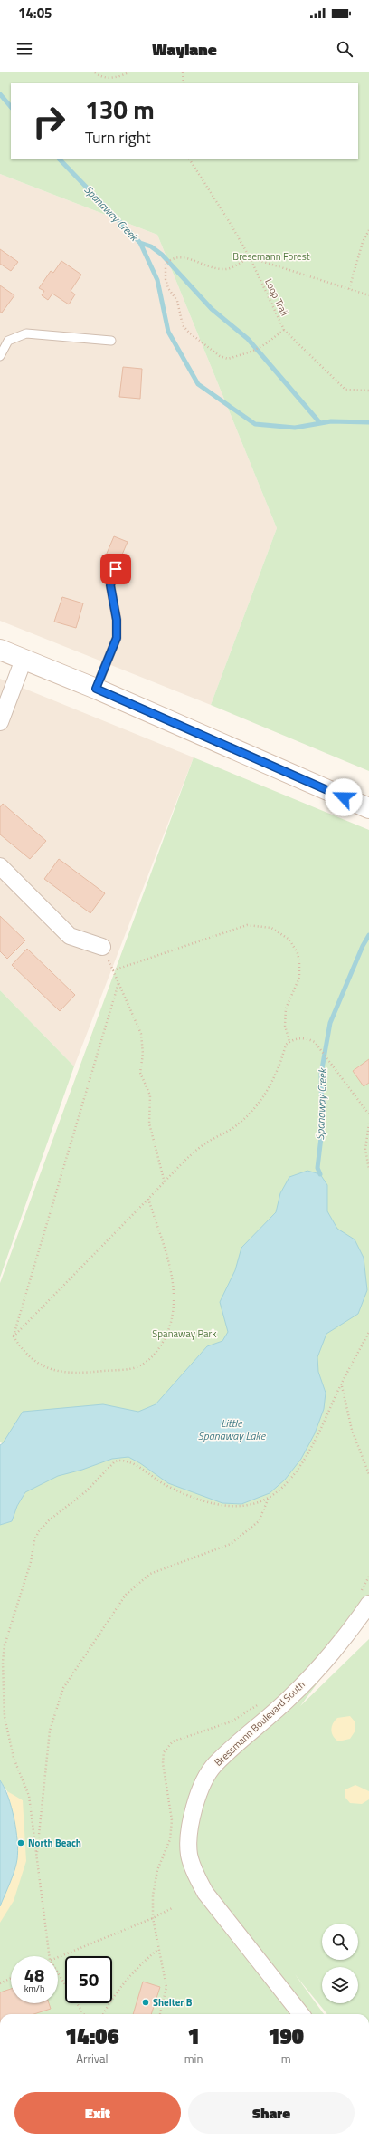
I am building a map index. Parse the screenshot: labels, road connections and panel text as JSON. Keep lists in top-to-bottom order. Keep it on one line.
{"streets":{"street":["Bressmann Boulevard South"],"path":["Loop Trail"]},"water":["Spanaway Creek","Little Spanaway Lake"],"parks":["Bresemann Forest","Spanaway Park"],"places":["North Beach","Shelter B"],"page":{"status":"14:05","header":"Waylane","turn":["130 m","Turn right"],"speed":"48 km/h","limit":"50","eta":["14:06","Arrival","1","min","190","m"],"buttons":["Exit","Share"]}}
